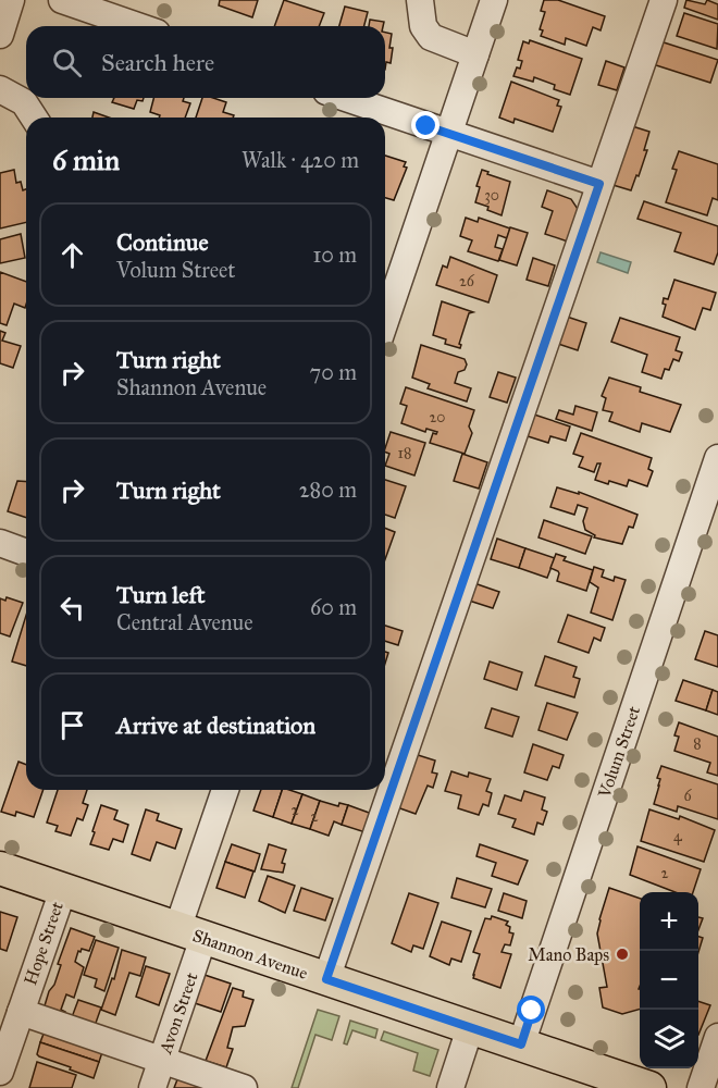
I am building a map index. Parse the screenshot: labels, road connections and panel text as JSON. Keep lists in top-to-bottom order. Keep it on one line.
{"streets":{"main road":["Shannon Avenue"],"street":["Volum Street","Hope Street","Avon Street"]},"crossings":[["Volum Street","Shannon Avenue"],["Hope Street","Shannon Avenue"],["Shannon Avenue","Avon Street"]],"places":["Mano Baps"],"house_numbers":["30","26","20","18","8","6","2","2","4","2"],"page":{"search":"Search here","heading":["6 min","Walk · 420 m"],"list":[["Continue","Volum Street","10 m"],["Turn right","Shannon Avenue","70 m"],["Turn right","280 m"],["Turn left","Central Avenue","60 m"],"Arrive at destination"],"map_buttons":["+","−"]}}
